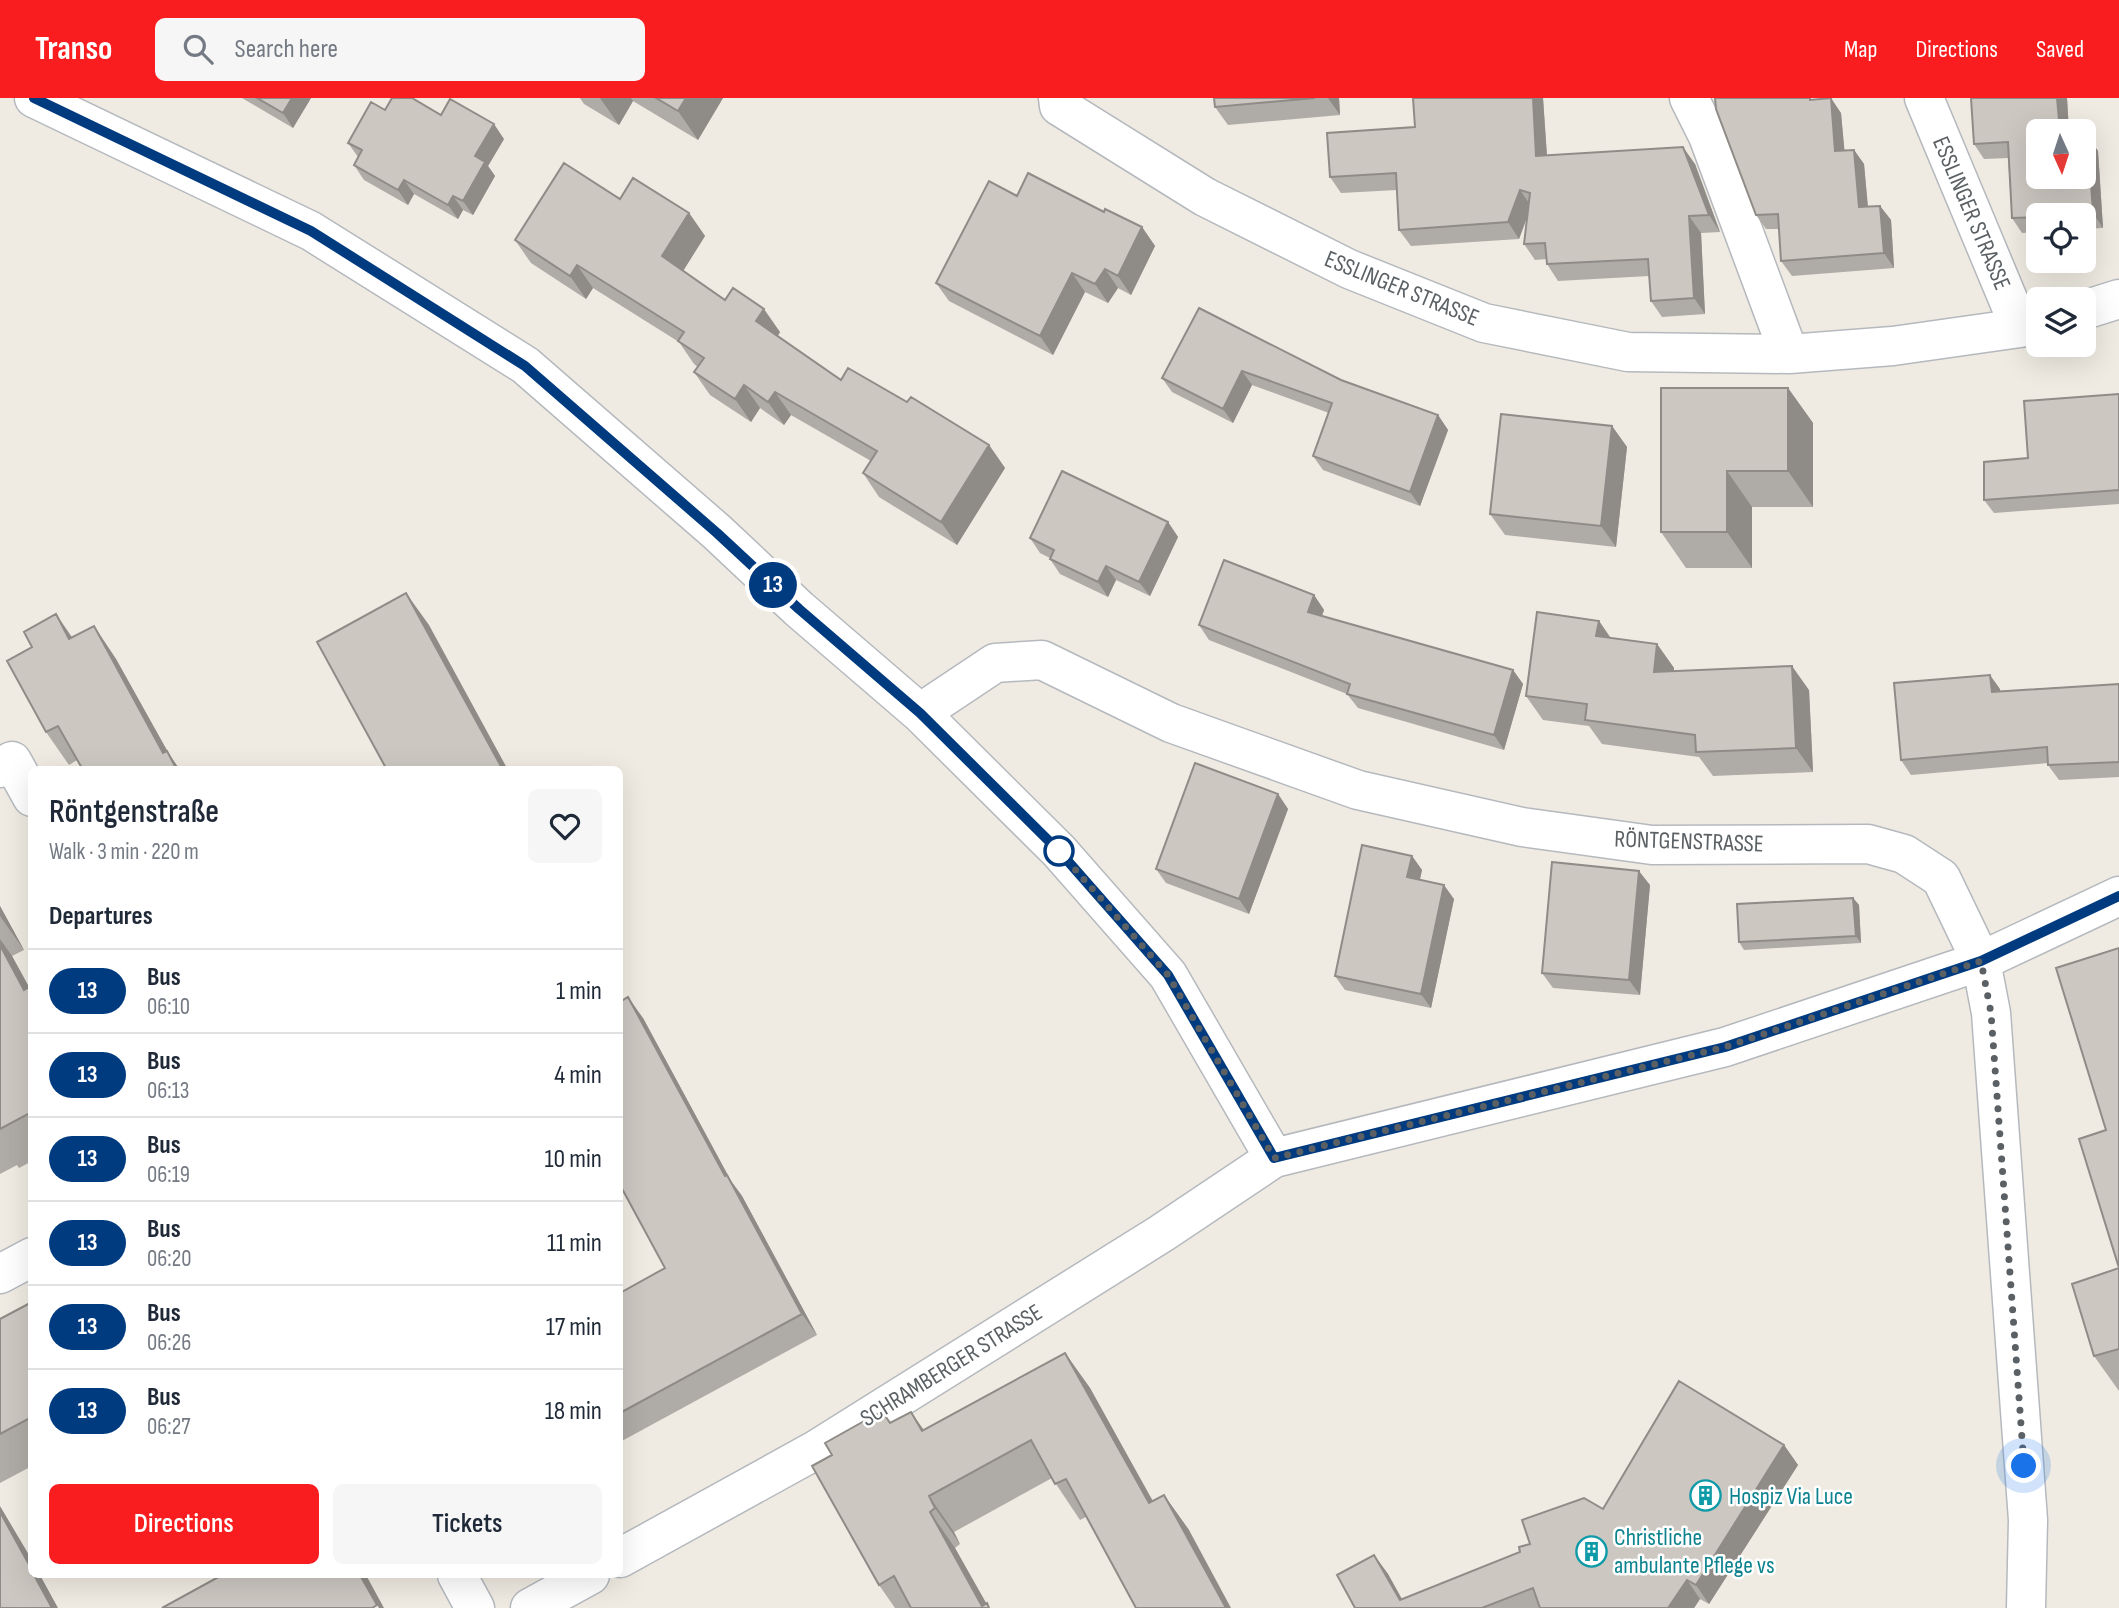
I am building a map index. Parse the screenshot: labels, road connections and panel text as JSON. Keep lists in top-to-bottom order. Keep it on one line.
{"streets":{"street":["ESSLINGER STRASSE","RÖNTGENSTRASSE","SCHRAMBERGER STRASSE"]},"places":{"building":["Hospiz Via Luce","Christliche ambulante Pflege vs"]},"lines":["bus line 13"],"north":"bottom","page":{"header":"Transo","search":"Search here","nav":["Map","Directions","Saved"],"on_map":"13","heading":[["Röntgenstraße","Walk · 3 min · 220 m"],"Departures"],"list":[{"mark":"13","name":"Bus","note":"06:10","value":"1 min"},{"mark":"13","name":"Bus","note":"06:13","value":"4 min"},{"mark":"13","name":"Bus","note":"06:19","value":"10 min"},{"mark":"13","name":"Bus","note":"06:20","value":"11 min"},{"mark":"13","name":"Bus","note":"06:26","value":"17 min"},{"mark":"13","name":"Bus","note":"06:27","value":"18 min"}],"buttons":["Directions","Tickets"]}}
